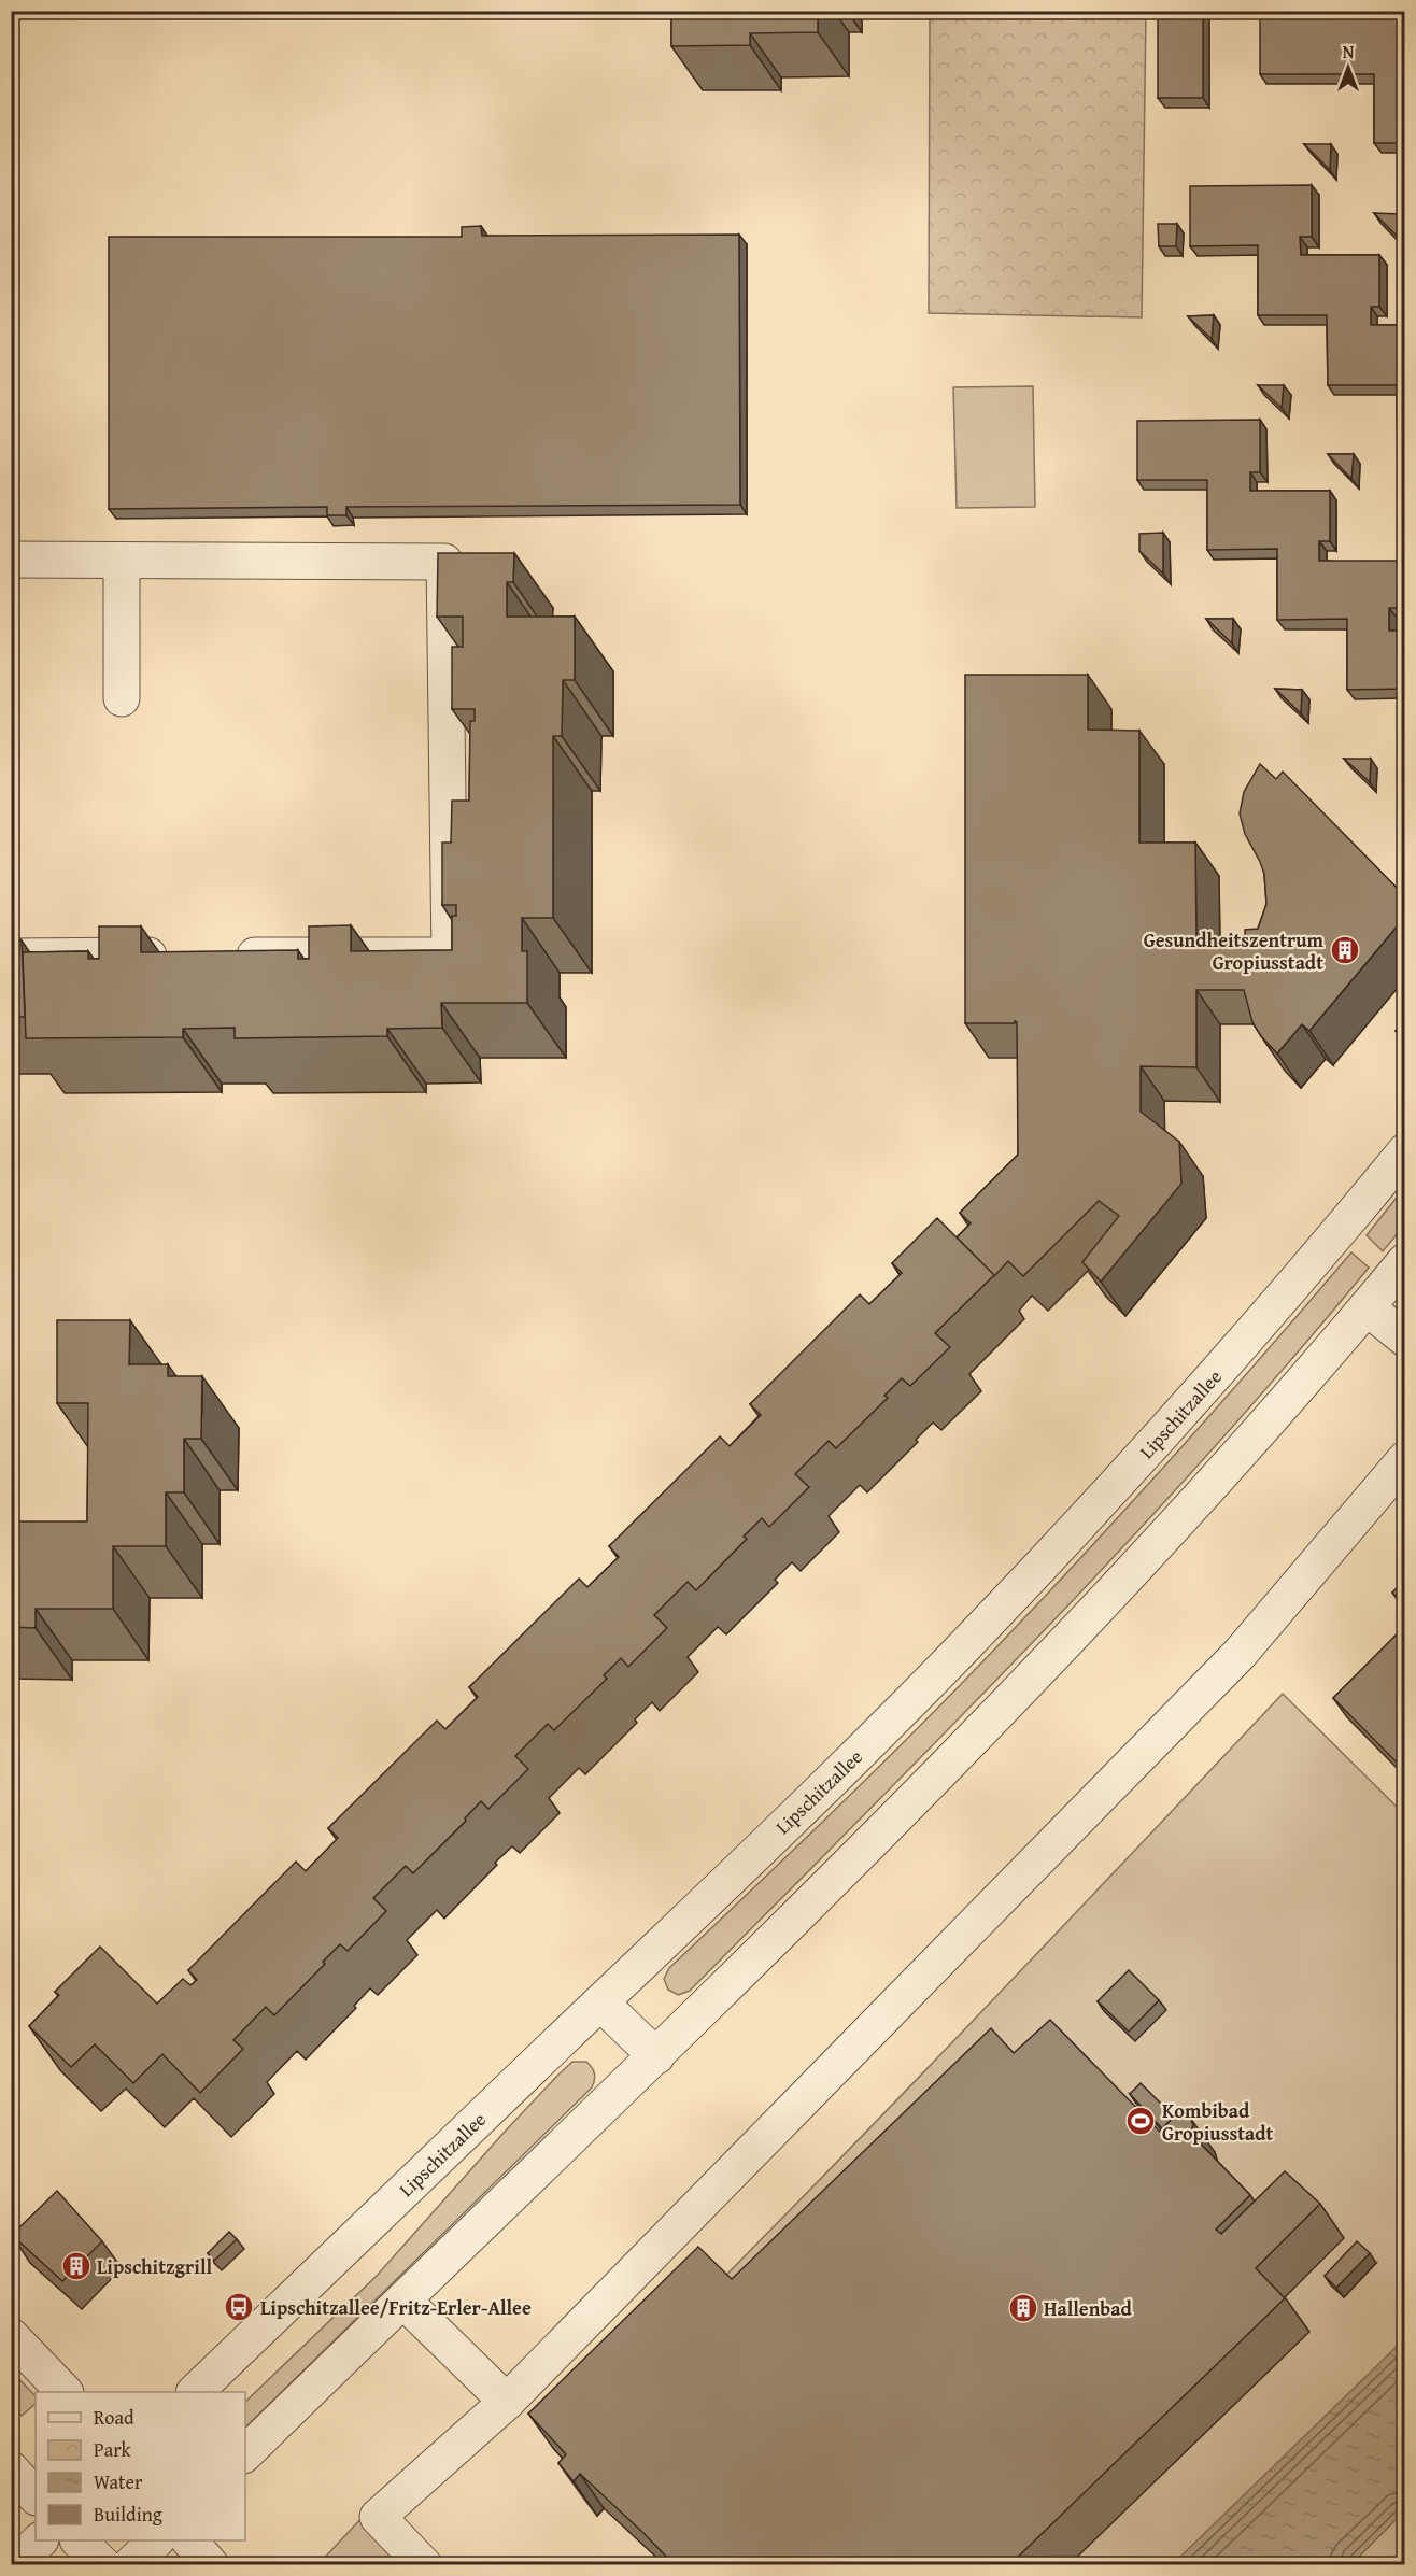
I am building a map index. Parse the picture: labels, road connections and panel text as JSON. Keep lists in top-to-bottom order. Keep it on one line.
{"streets":{"street":["Lipschitzallee"]},"places":{"building":["Gesundheitszentrum Gropiusstadt","Lipschitzgrill","Hallenbad"],"sports":["Kombibad Gropiusstadt"],"bus stop":["Lipschitzallee/Fritz-Erler-Allee"]},"legend":["Road","Park","Water","Building"],"north":"top"}
